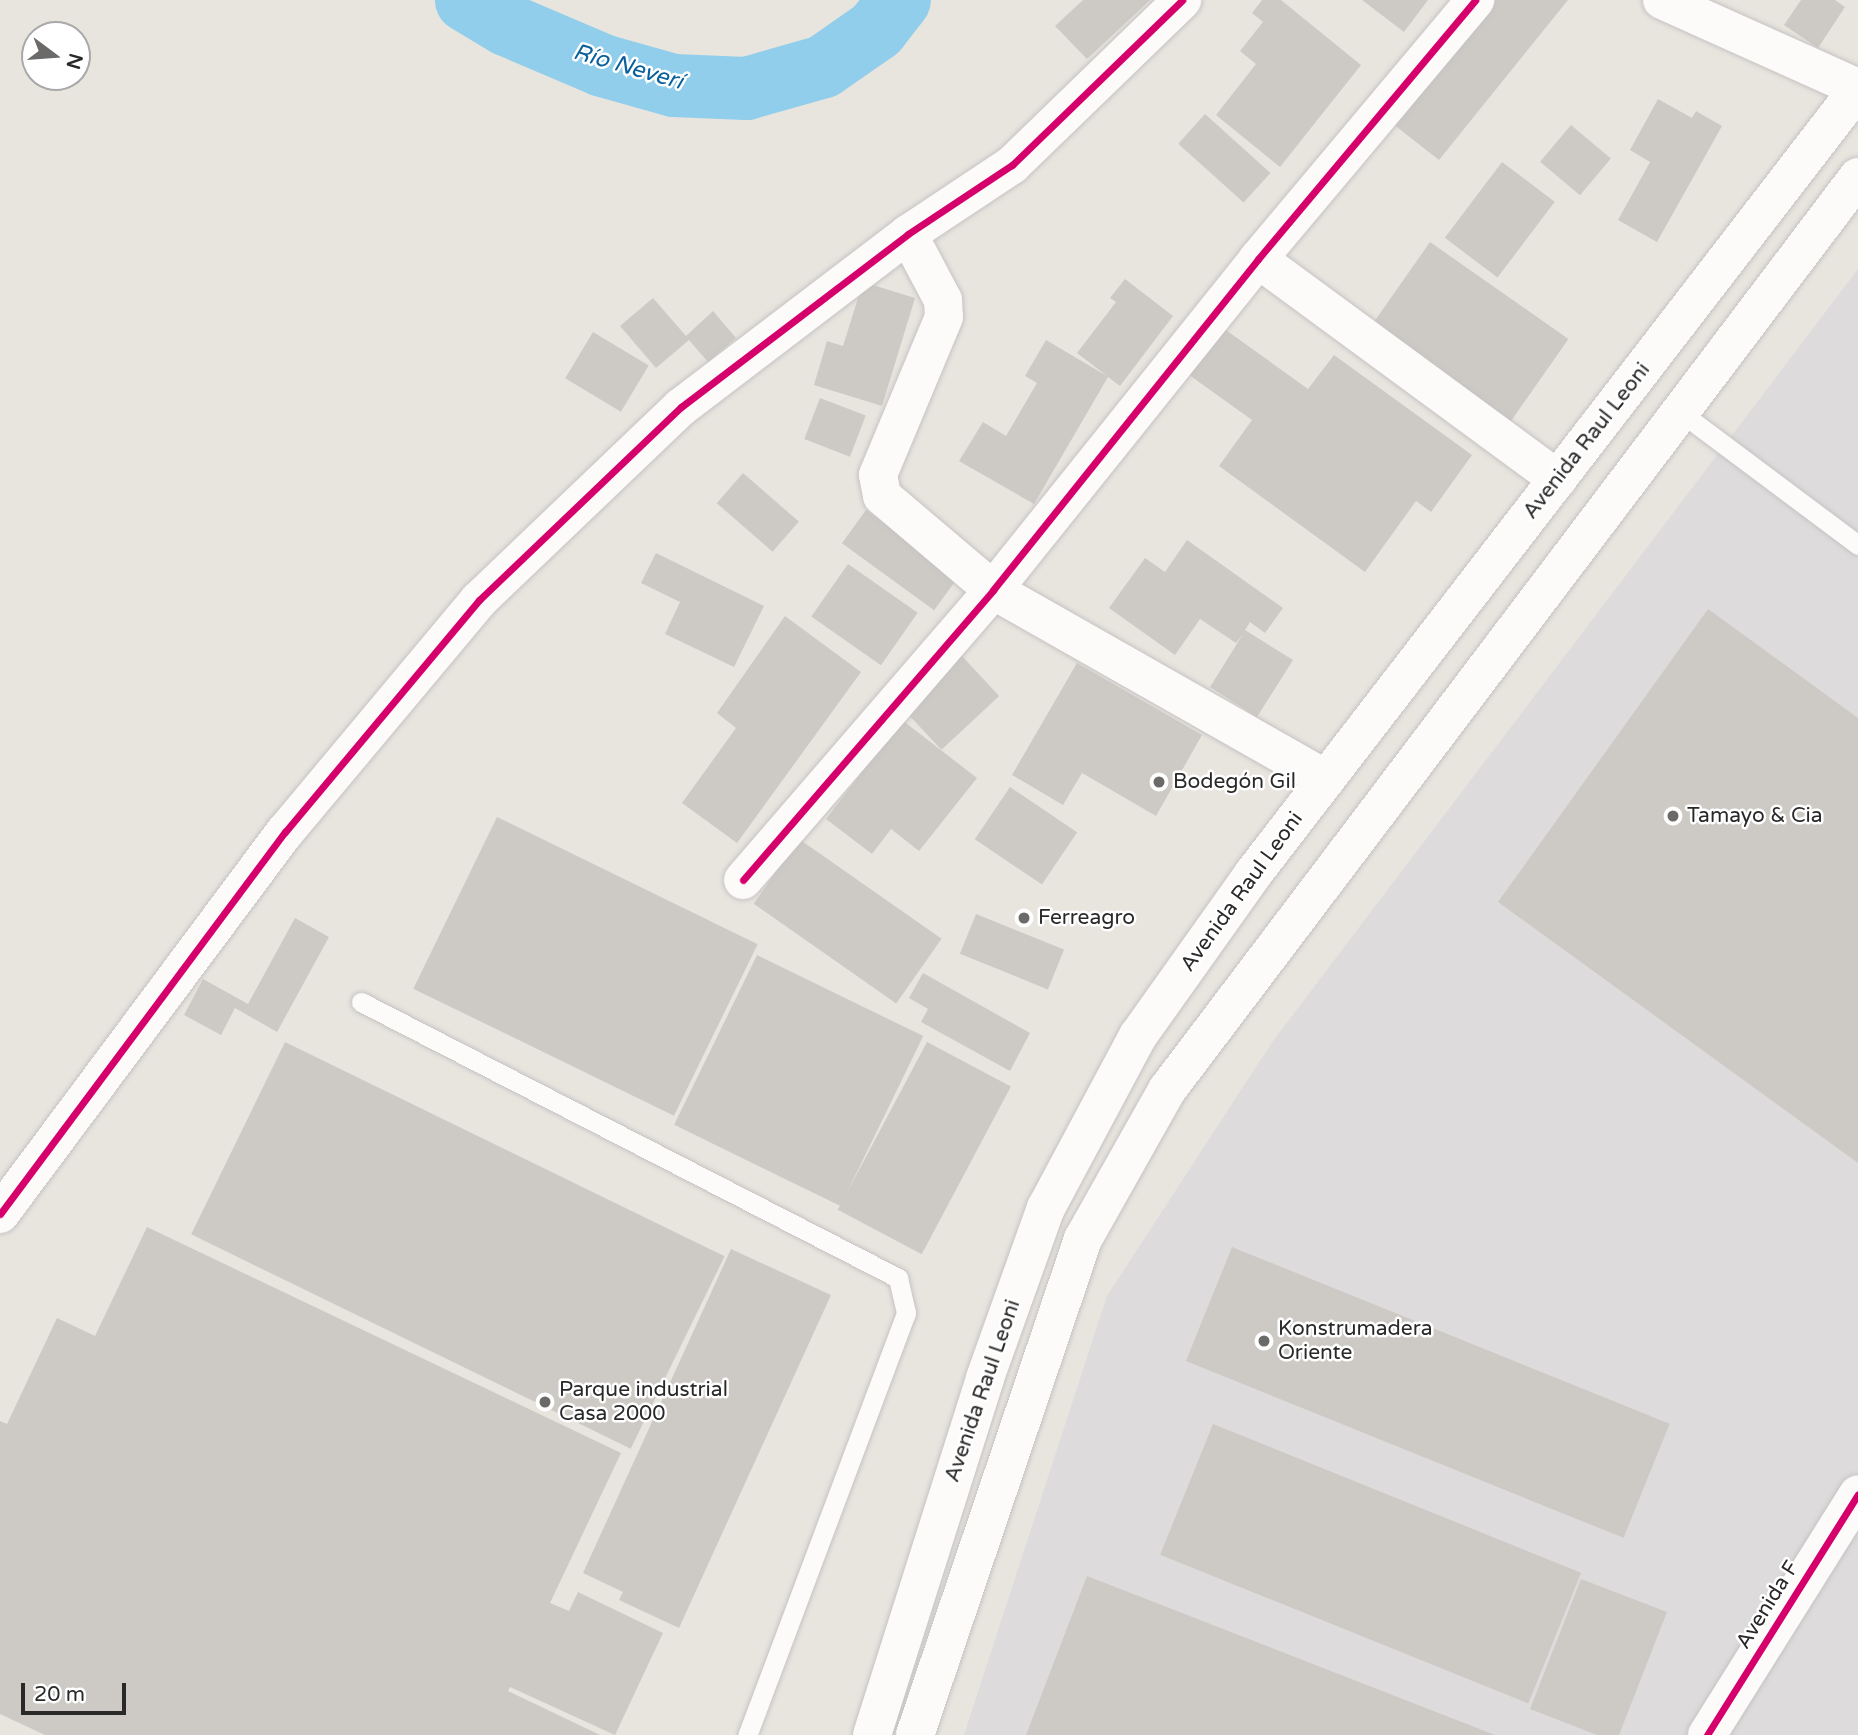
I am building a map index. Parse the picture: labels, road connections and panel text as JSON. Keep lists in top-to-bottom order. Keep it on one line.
{"streets":{"street":["Avenida Raul Leoni","Avenida F"]},"water":["Río Neverí"],"places":["Bodegón Gil","Tamayo & Cia","Ferreagro","Konstrumadera Oriente","Parque industrial Casa 2000"],"scale_bar":"20 m","north":"right"}
